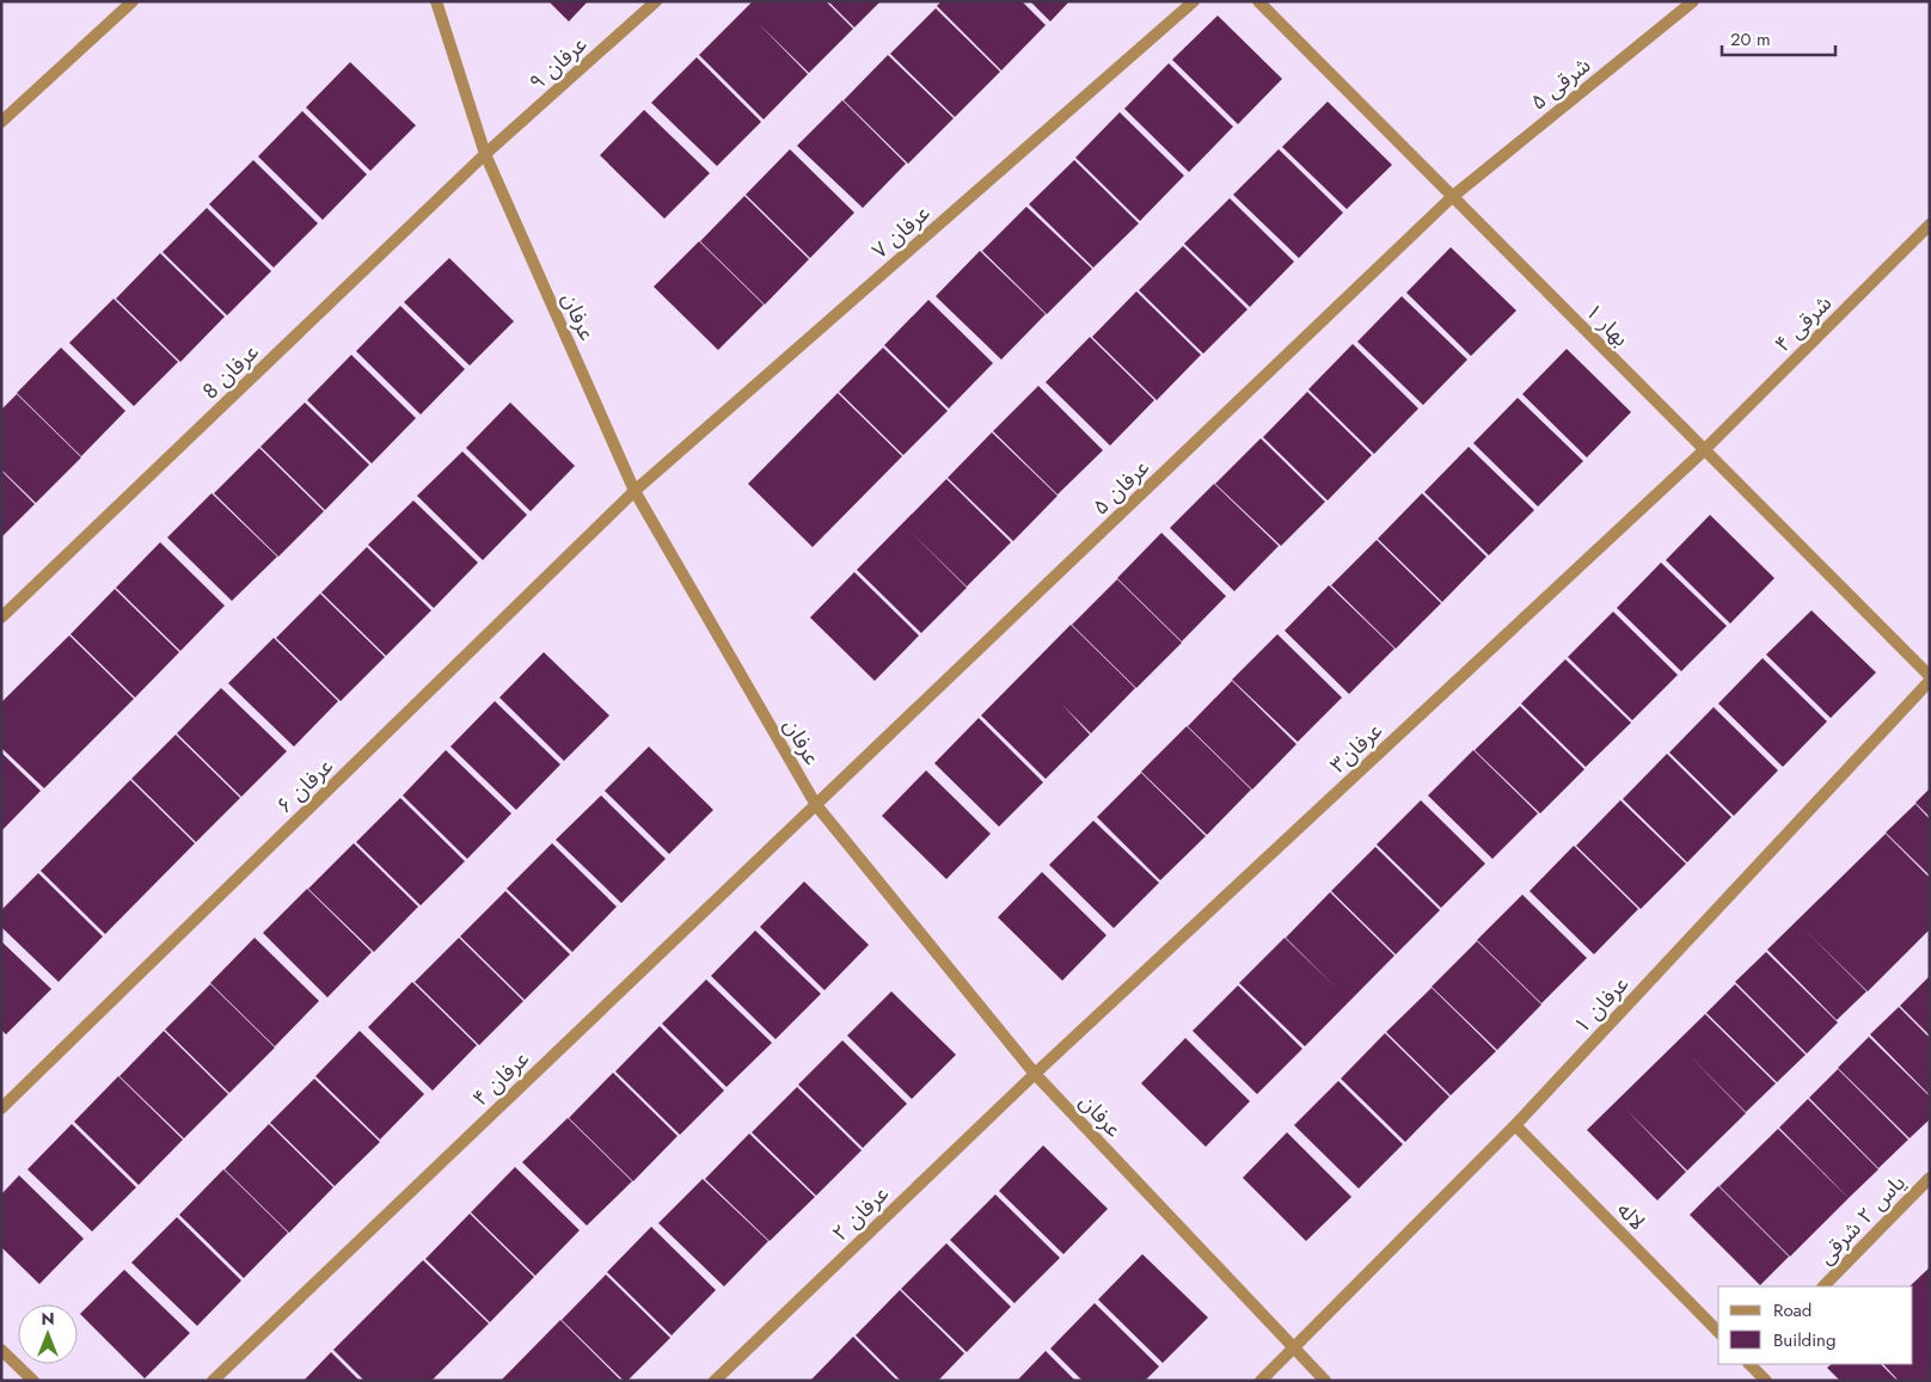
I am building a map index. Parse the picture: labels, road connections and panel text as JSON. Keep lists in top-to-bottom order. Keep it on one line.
{"streets":{"street":["عرفان ۹","شرقی ۵","عرفان ۷","عرفان","شرقی ۴","بهار ۱","عرفان 8","عرفان ۵","عرفان۳","عرفان ۶","عرفان ۱","عرفان ۴","عرفان ۲","لاله","یاس ۲ شرقی"]},"crossings":[["عرفان ۹","عرفان"],["عرفان ۹","عرفان 8"],["شرقی ۵","بهار ۱"],["شرقی ۵","عرفان ۵"],["عرفان ۷","عرفان"],["عرفان ۷","عرفان ۶"],["عرفان","عرفان 8"],["عرفان","عرفان ۵"],["عرفان","عرفان۳"],["عرفان","عرفان ۶"],["عرفان","عرفان ۱"],["عرفان","عرفان ۴"],["عرفان","عرفان ۲"],["شرقی ۴","بهار ۱"],["شرقی ۴","عرفان۳"],["بهار ۱","عرفان ۵"],["بهار ۱","عرفان۳"],["عرفان ۵","عرفان ۴"],["عرفان۳","عرفان ۲"],["عرفان ۱","لاله"]],"legend":["Road","Building"],"scale_bar":"20 m","north":"top"}
